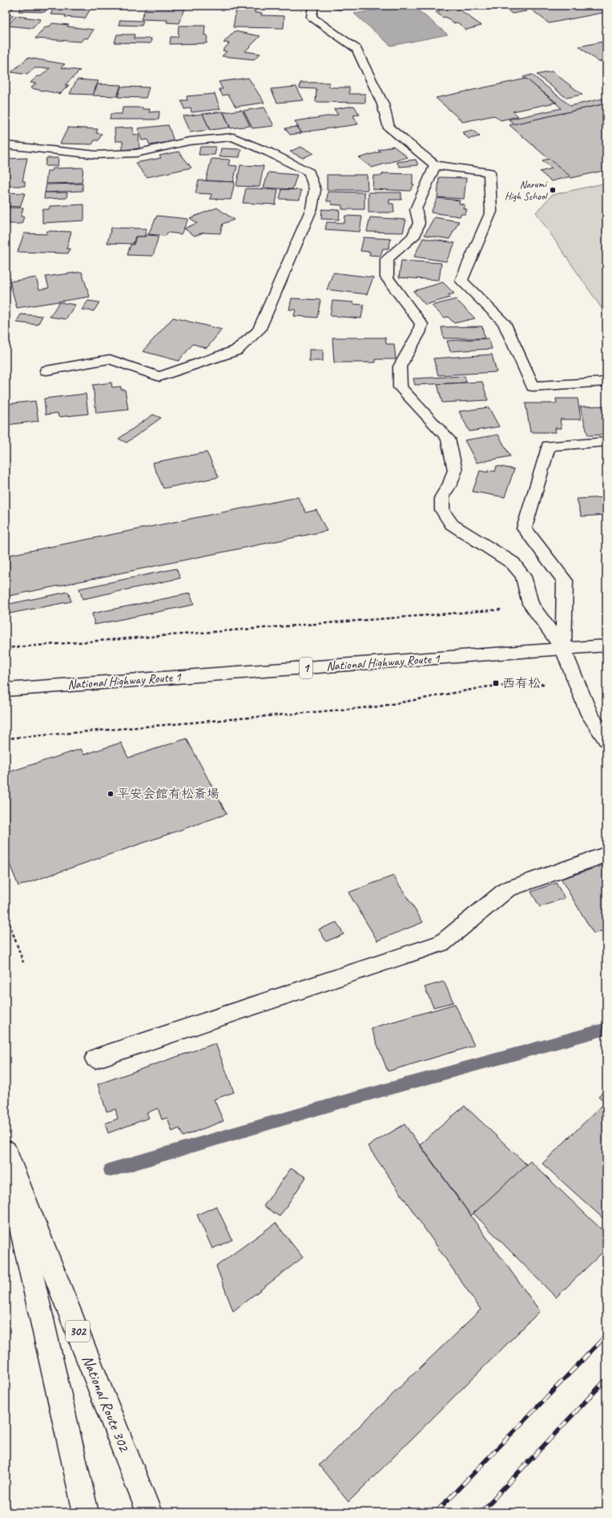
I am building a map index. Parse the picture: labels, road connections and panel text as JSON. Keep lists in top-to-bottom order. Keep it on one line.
{"streets":{"main road":["National Highway Route 1","1","302","National Route 302"]},"places":{"other":["Narumi High School","平安会館有松斎場"],"transit":["西有松"]}}
